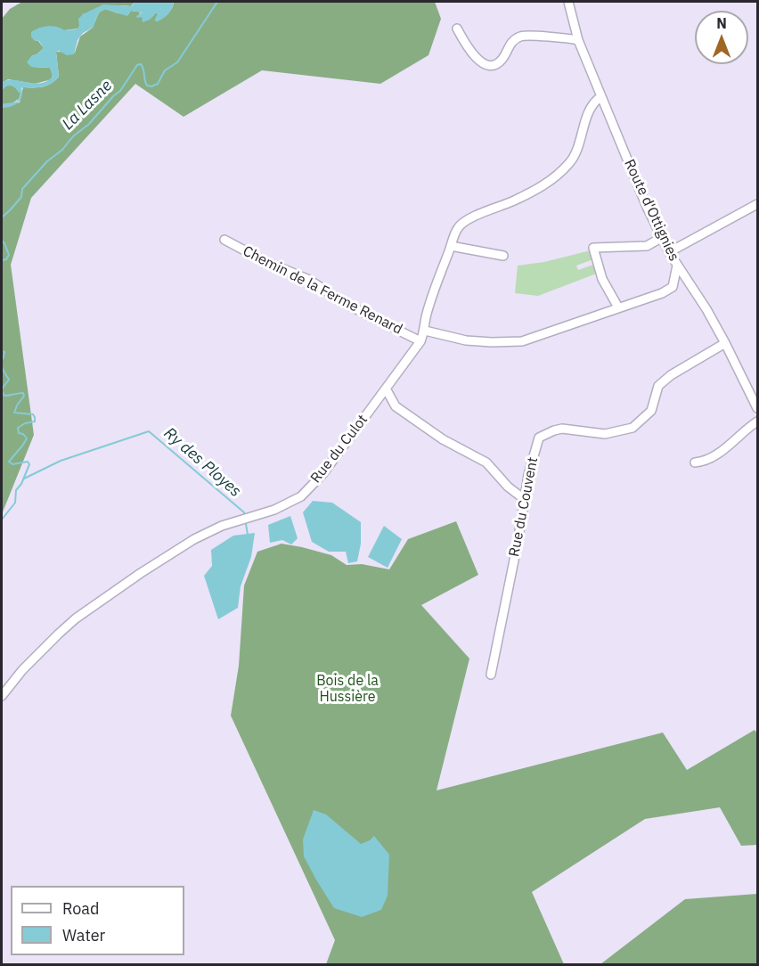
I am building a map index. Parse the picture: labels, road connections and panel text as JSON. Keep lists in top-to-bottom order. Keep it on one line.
{"streets":{"street":["Route d'Ottignies","Chemin de la Ferme Renard","Rue du Culot","Rue du Couvent"]},"crossings":[["Route d'Ottignies","Rue du Culot"],["Route d'Ottignies","Rue du Couvent"],["Chemin de la Ferme Renard","Rue du Culot"]],"water":["La Lasne","Ry des Ployes"],"parks":["Bois de la Hussière"],"legend":["Road","Water"],"north":"top"}
